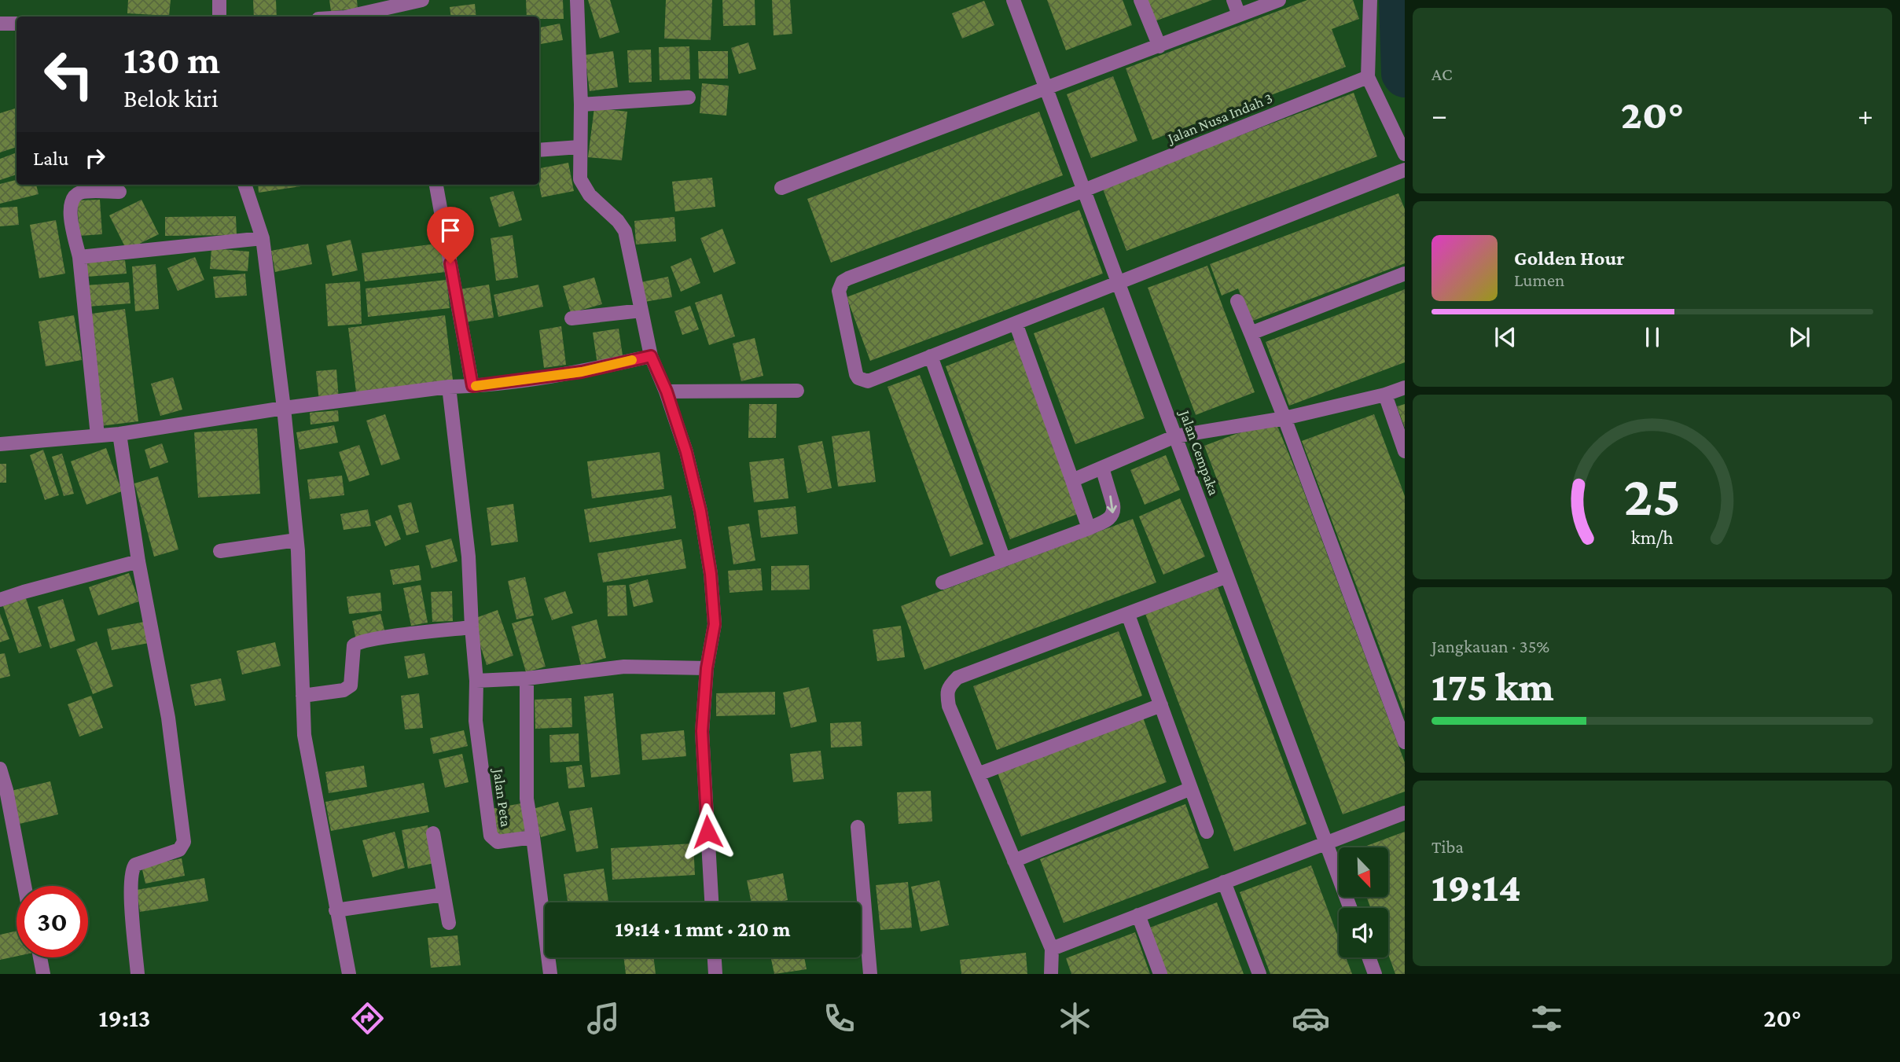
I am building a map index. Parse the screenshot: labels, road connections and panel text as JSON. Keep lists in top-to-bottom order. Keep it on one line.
{"streets":{"street":["Jalan Nusa Indah 3","Jalan Cempaka","Jalan Peta"]},"crossings":[["Jalan Nusa Indah 3","Jalan Cempaka"]],"north":"bottom right","page":{"tile":["AC",["Jangkauan · 35%","175 km"],["Tiba","19:14"]],"turn":["130 m","Belok kiri"],"heat":["−","20°","+"],"then":"Lalu","song":["Golden Hour","Lumen"],"limit":"30","trip":"19:14 · 1 mnt · 210 m","tabs":["19:13","20°"],"gauge":["25","km/h"]}}
